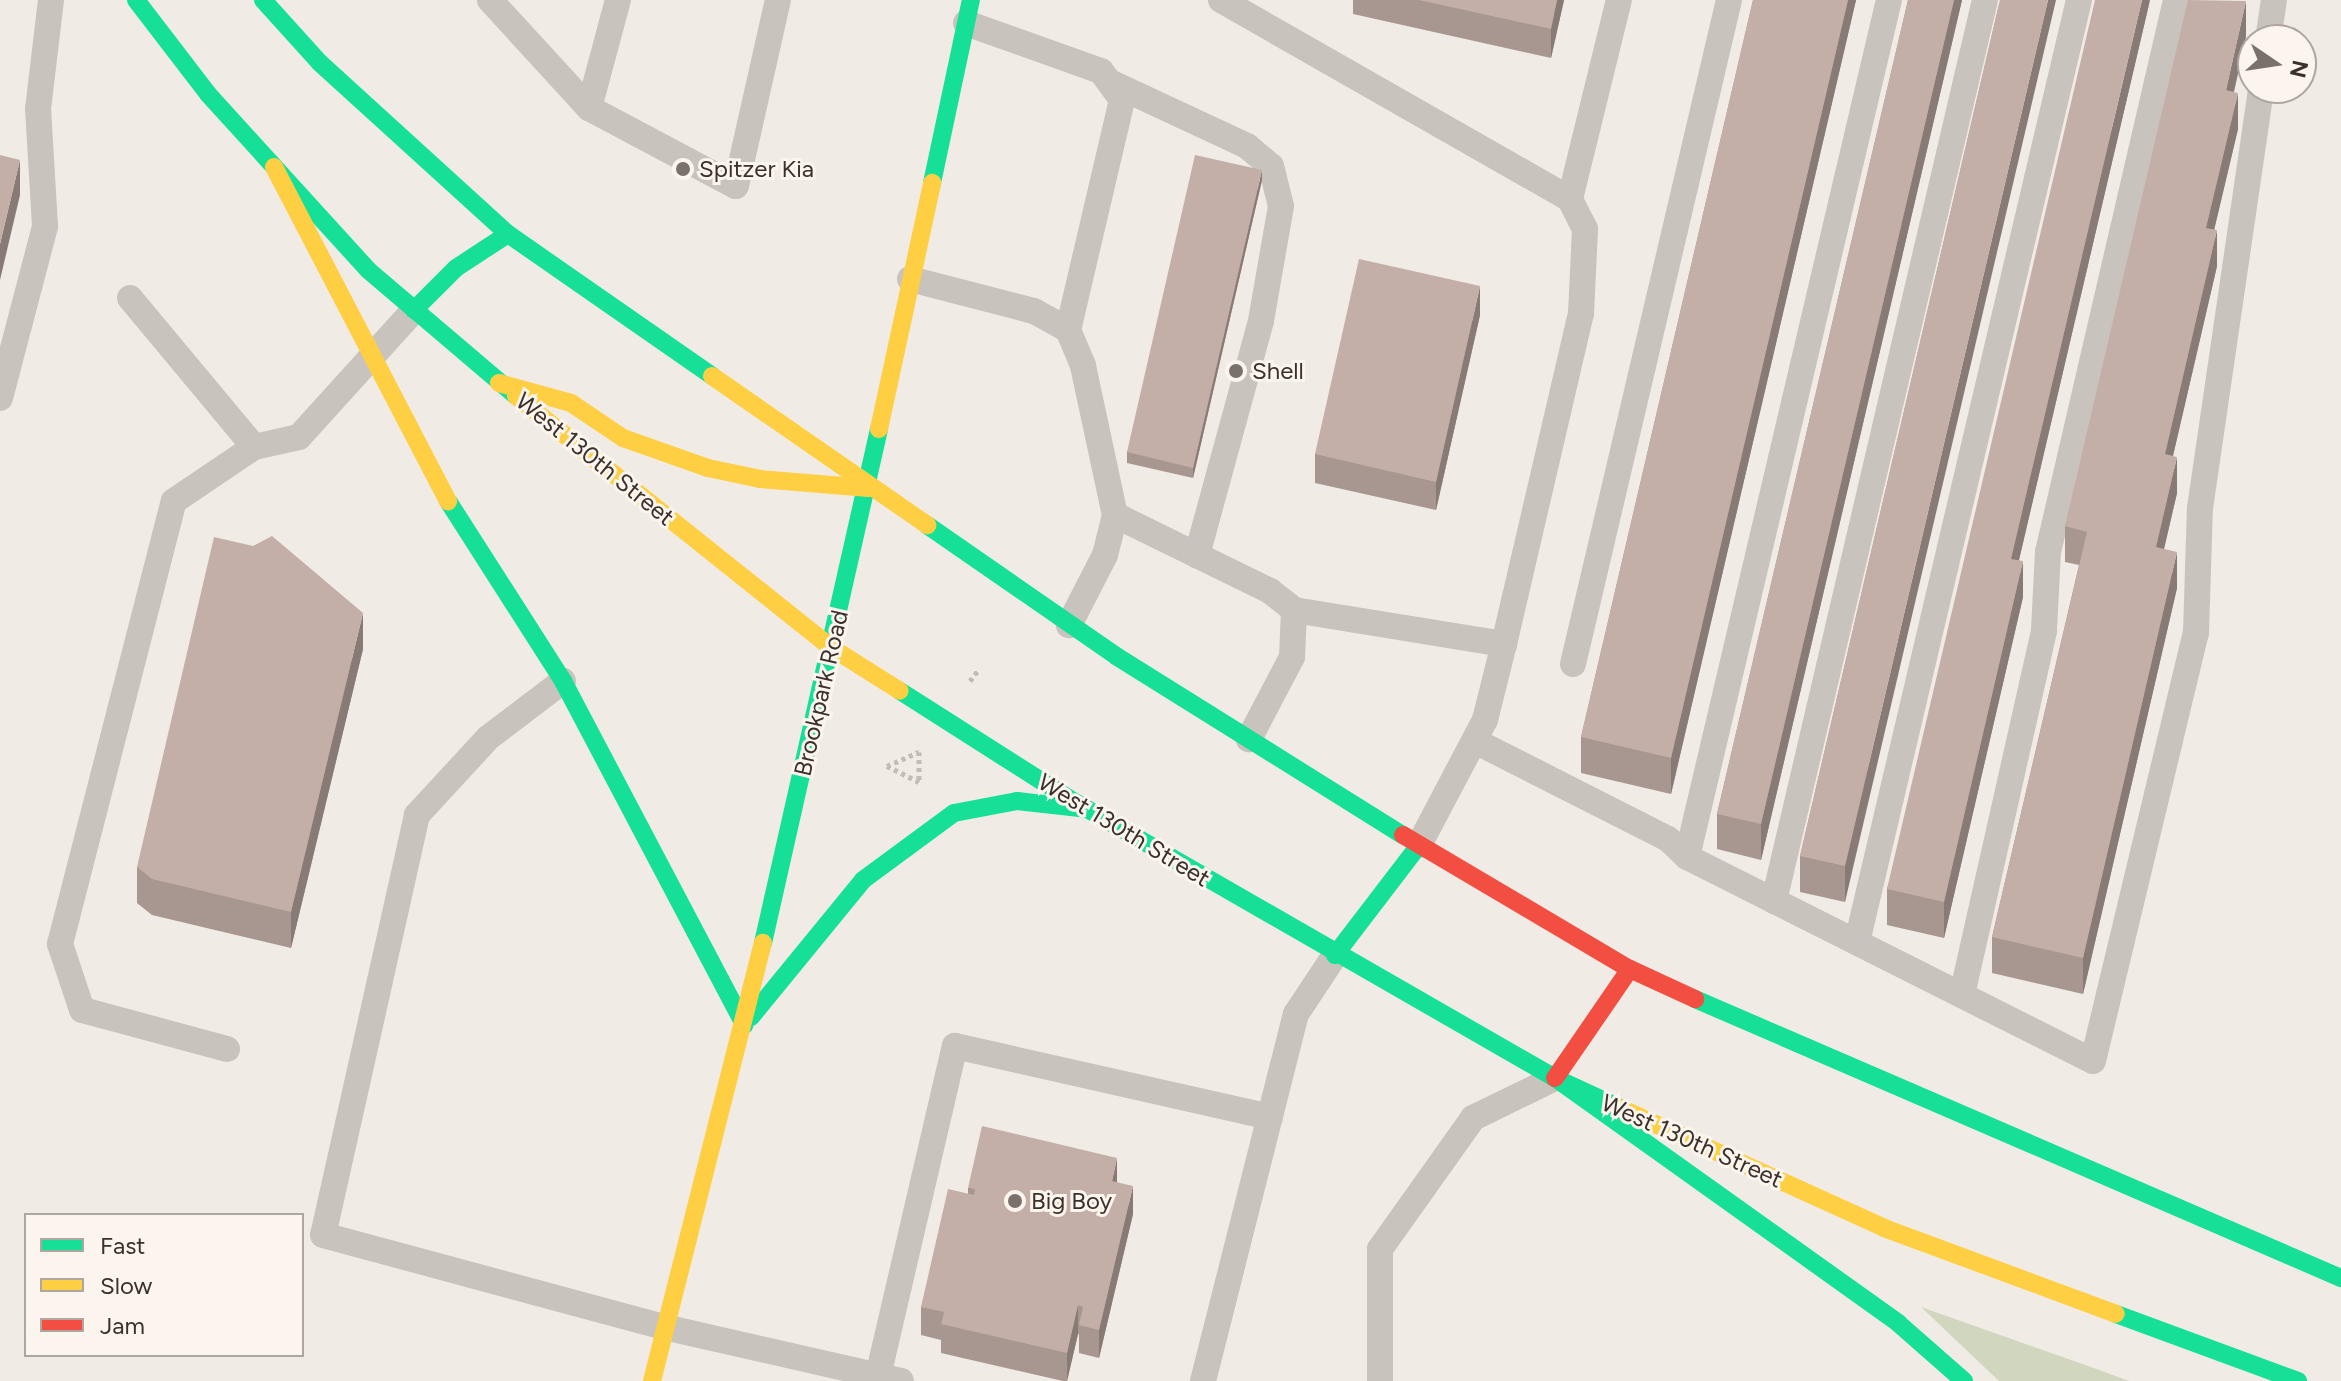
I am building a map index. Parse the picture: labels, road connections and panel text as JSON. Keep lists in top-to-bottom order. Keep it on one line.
{"streets":{"main road":["West 130th Street","Brookpark Road"]},"crossings":[["West 130th Street","Brookpark Road"]],"places":["Spitzer Kia","Shell","Big Boy"],"legend":["Fast","Slow","Jam"],"north":"right"}
